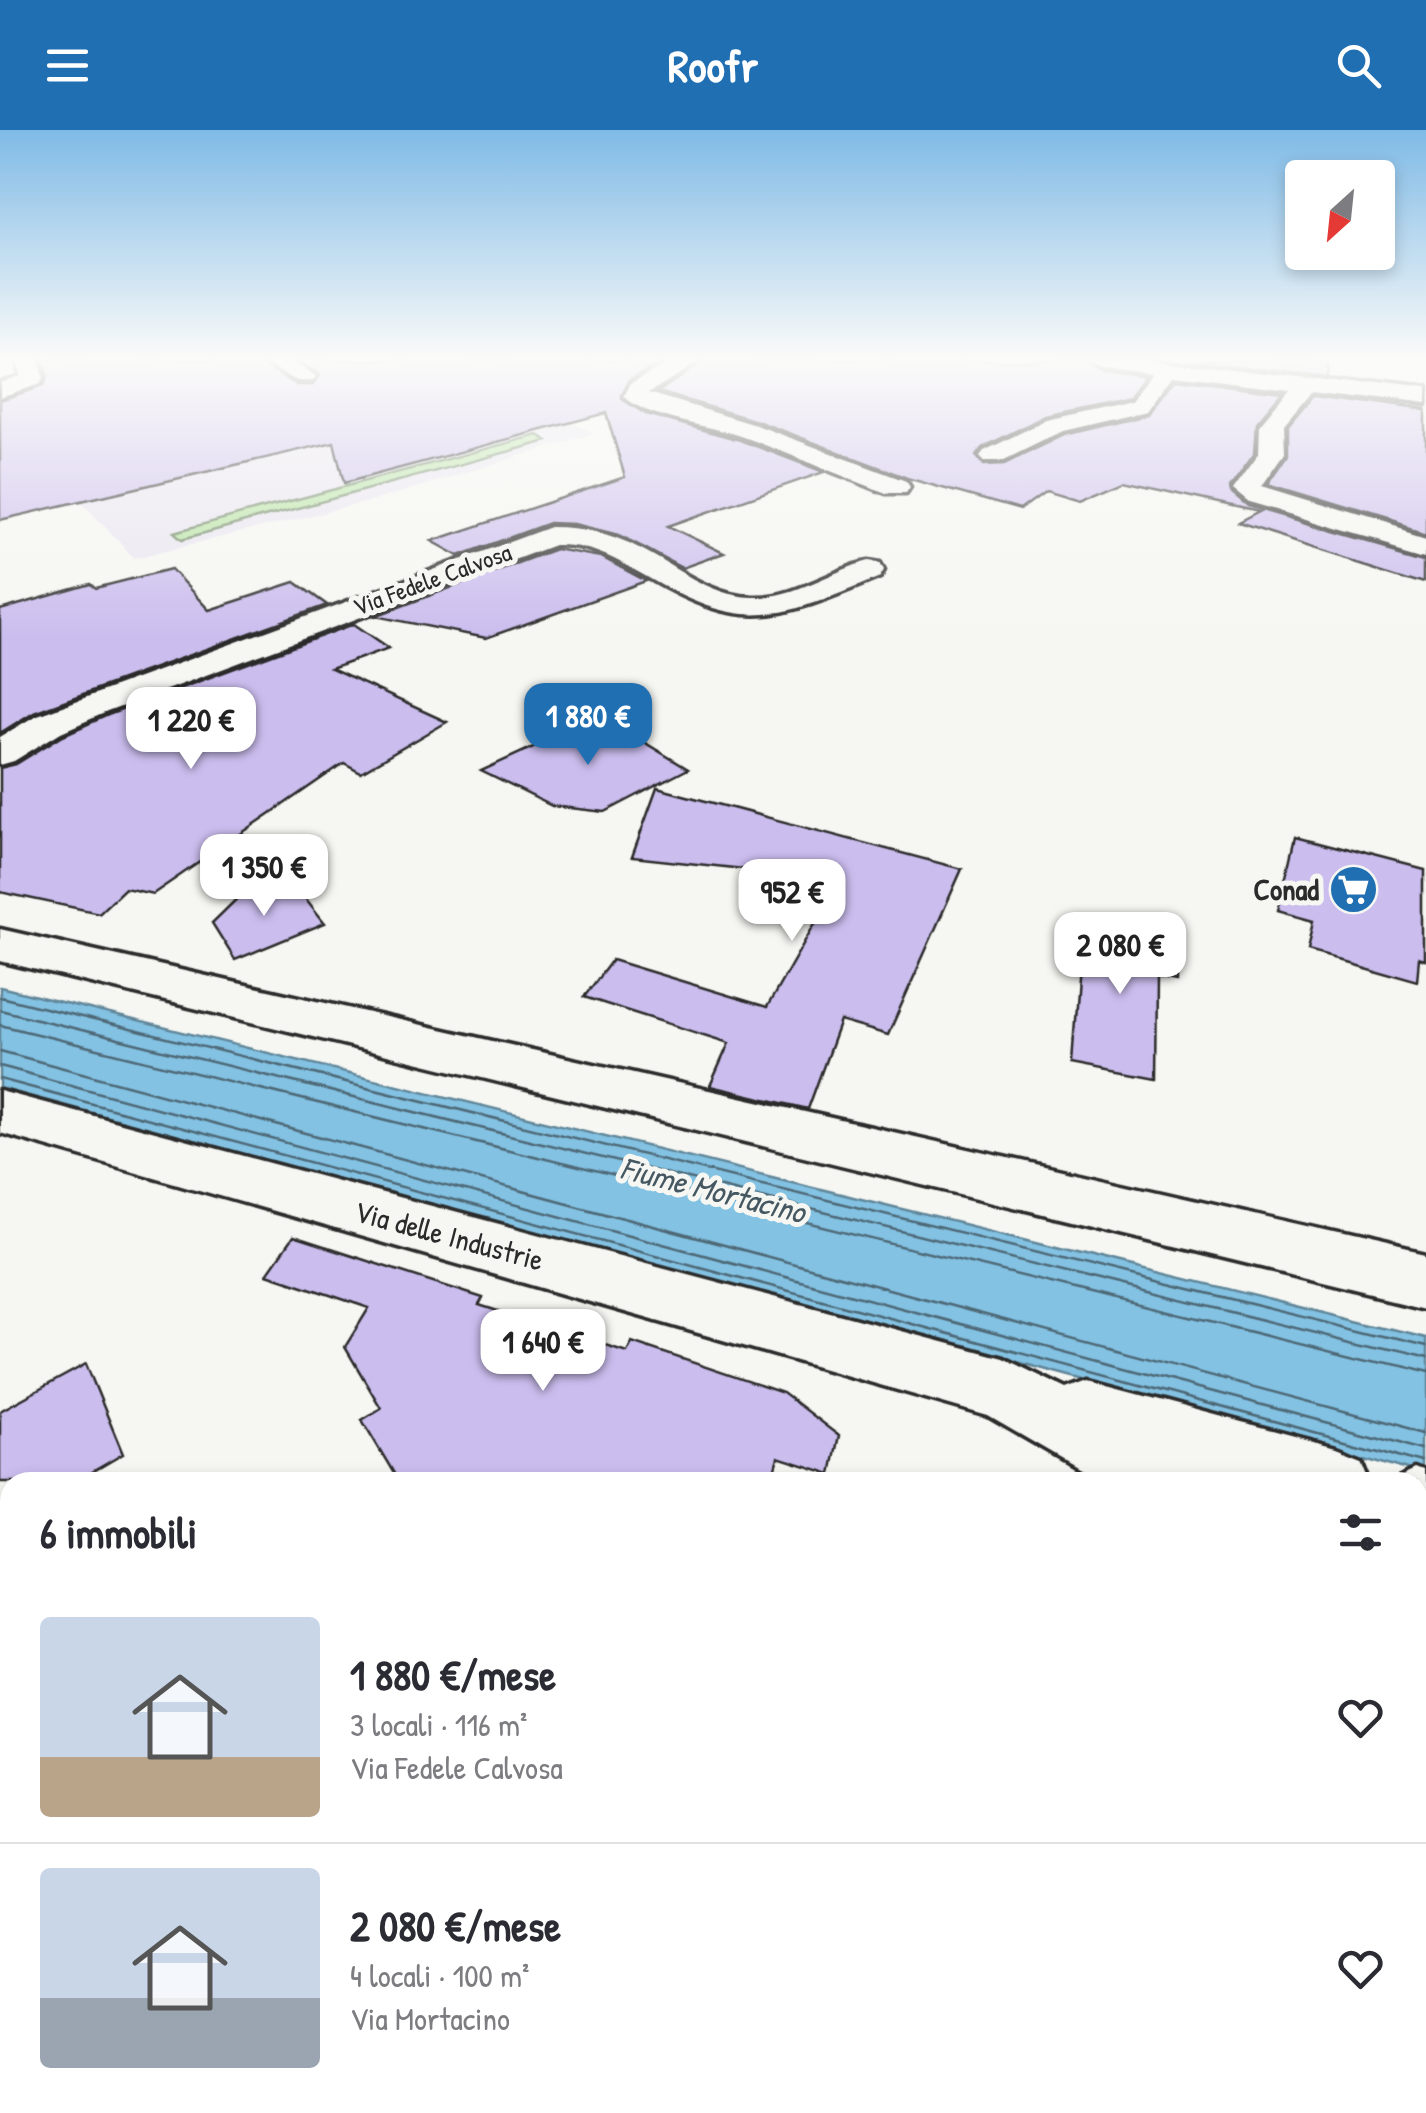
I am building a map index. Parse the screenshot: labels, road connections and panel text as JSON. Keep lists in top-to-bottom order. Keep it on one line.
{"streets":{"street":["Via Fedele Calvosa","Via delle Industrie"]},"water":["Fiume Mortacino"],"places":{"supermarket":["Conad"]},"north":"bottom left","page":{"header":"Roofr","price":["1 880 €","1 220 €","1 350 €","952 €","2 080 €","1 640 €"],"heading":"6 immobili","list":[{"name":"1 880 €/mese","note":"3 locali · 116 m² · Via Fedele Calvosa"},{"name":"2 080 €/mese","note":"4 locali · 100 m² · Via Mortacino"}]}}
